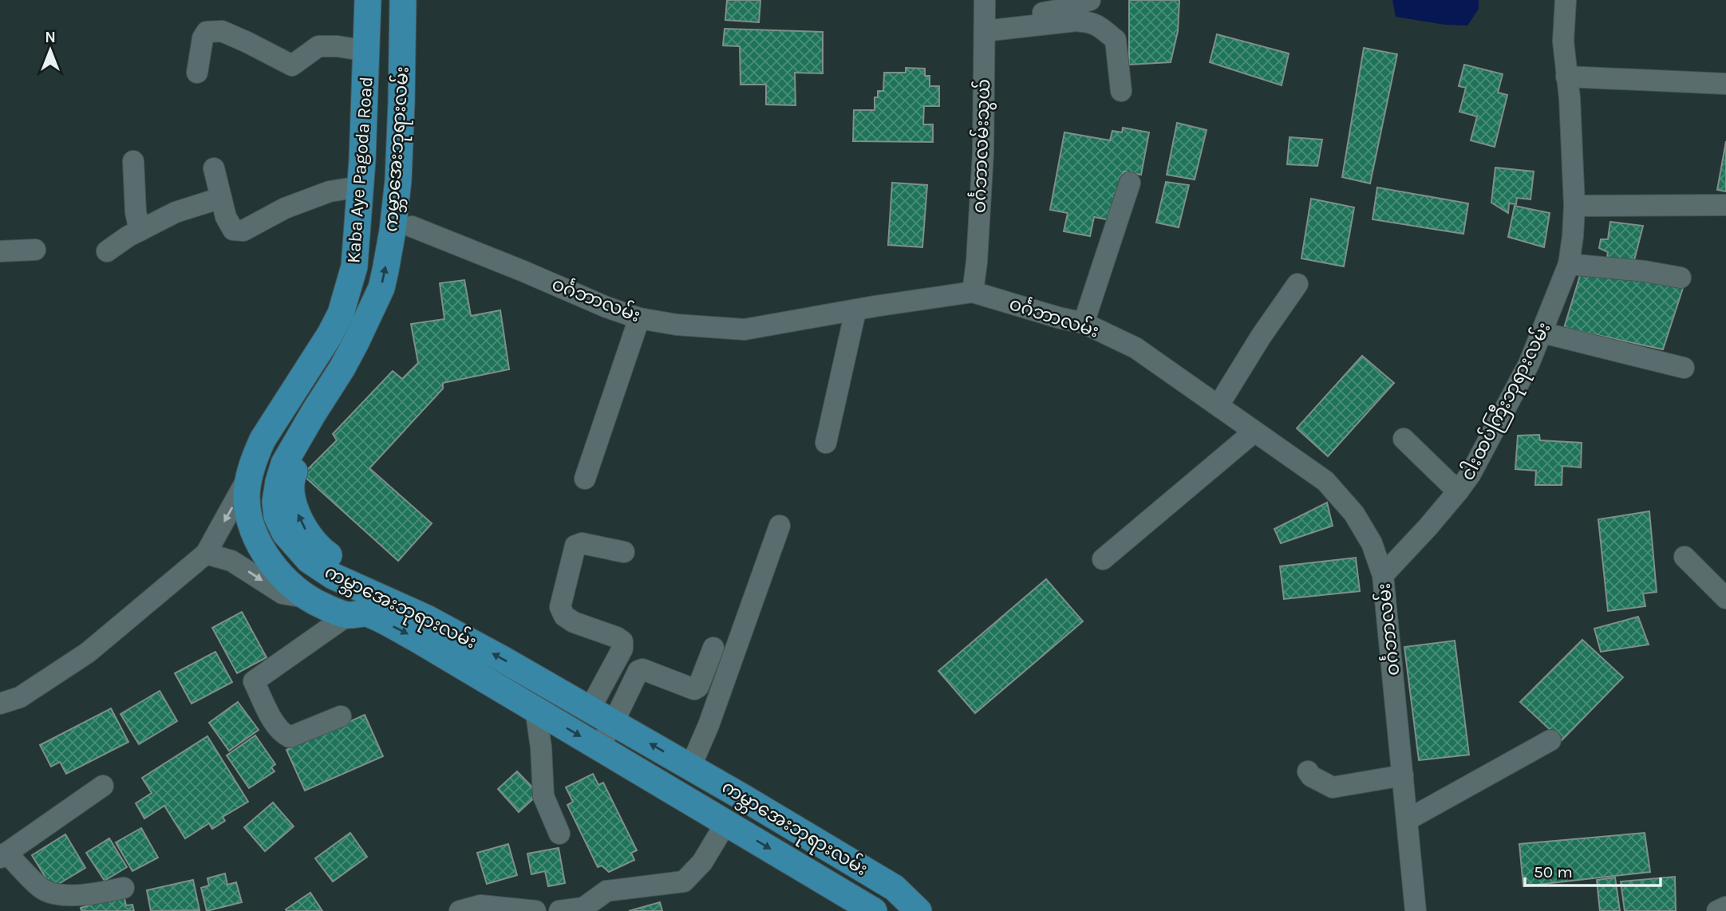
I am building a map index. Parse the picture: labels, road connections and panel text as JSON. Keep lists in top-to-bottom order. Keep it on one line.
{"streets":{"main road":["ကမ္ဘာအေးဘုရားလမ်း","Kaba Aye Pagoda Road"],"street":["ဝင်္ဂဘာလမ်းသွယ်","ဝင်္ဂဘာလမ်း","ငါးထပ်ကြီးဘုရားလမ်း"]},"crossings":[["ဝင်္ဂဘာလမ်းသွယ်","ဝင်္ဂဘာလမ်း"],["ကမ္ဘာအေးဘုရားလမ်း","Kaba Aye Pagoda Road"],["ဝင်္ဂဘာလမ်း","ငါးထပ်ကြီးဘုရားလမ်း"]],"scale_bar":"50 m","north":"top"}
